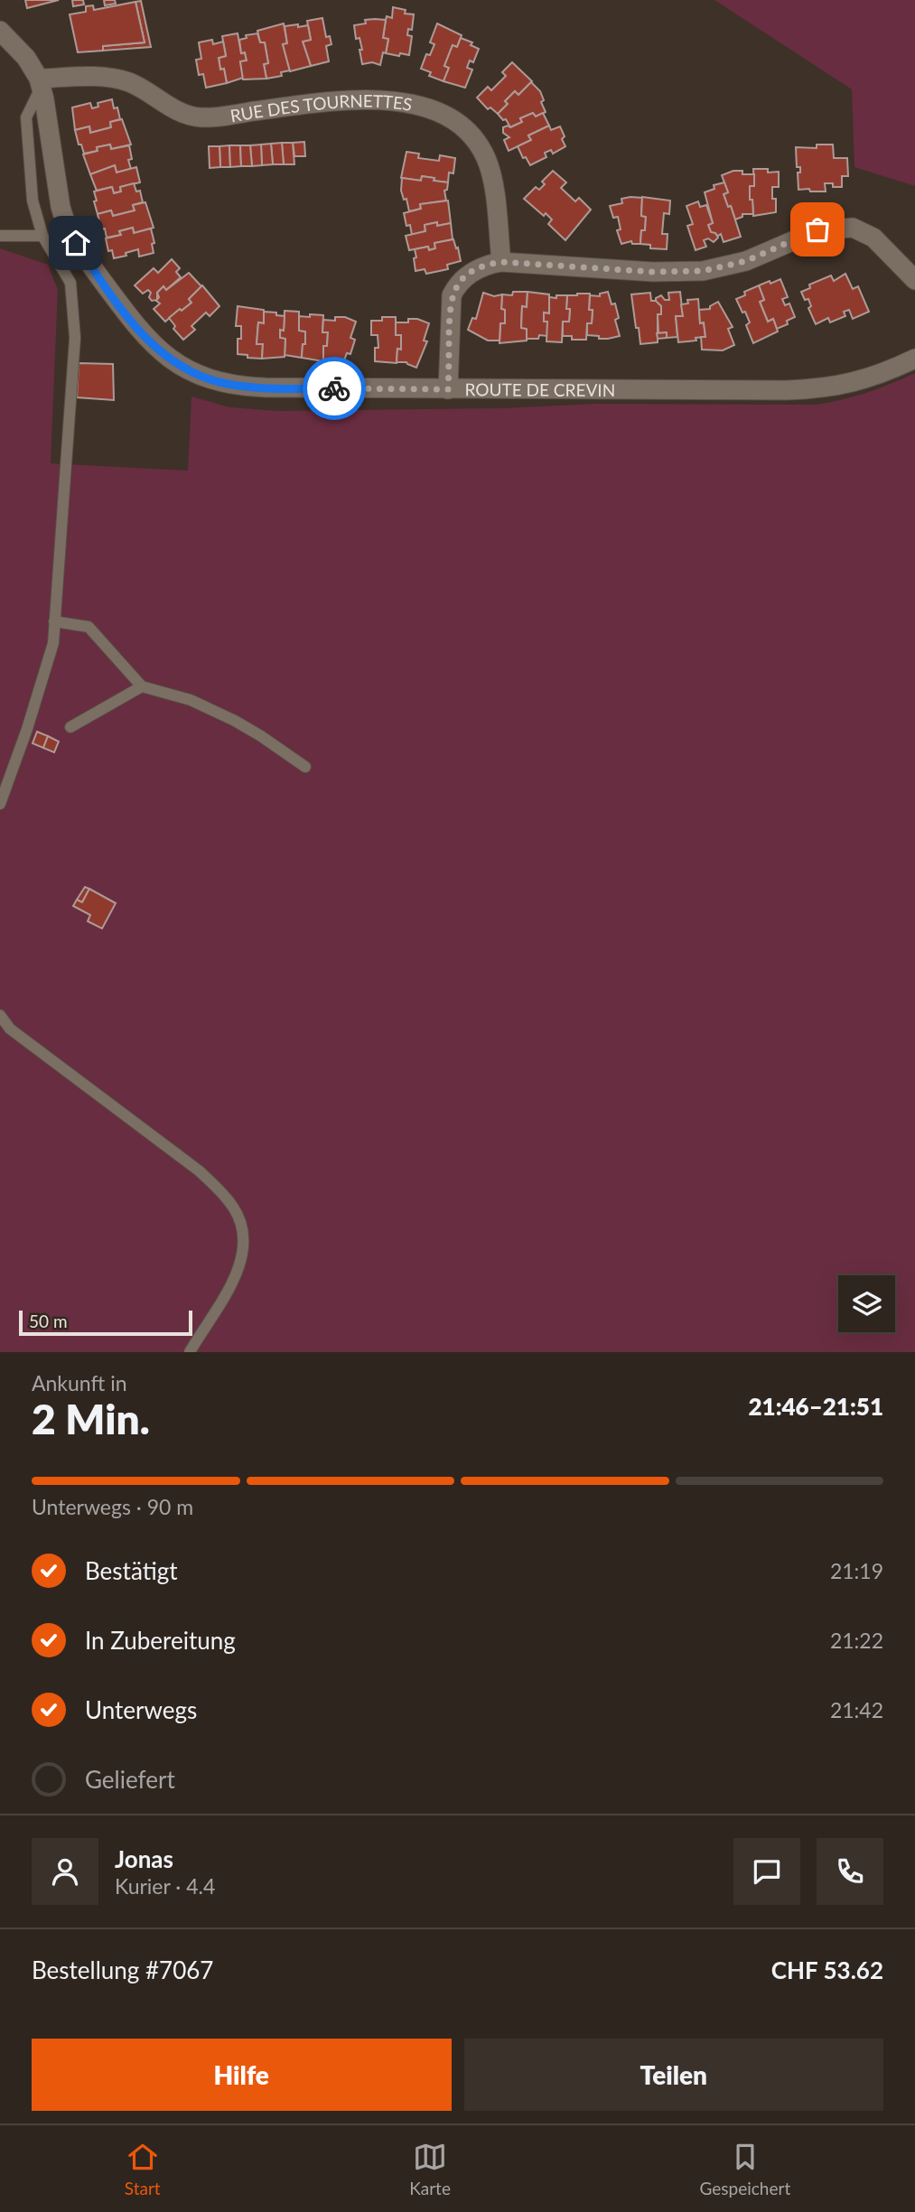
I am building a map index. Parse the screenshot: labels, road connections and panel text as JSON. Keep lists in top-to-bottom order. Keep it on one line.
{"streets":{"street":["RUE DES TOURNETTES","ROUTE DE CREVIN"]},"crossings":[["RUE DES TOURNETTES","ROUTE DE CREVIN"]],"scale_bar":"50 m","page":{"scale":"50 m","heading":["2 Min.","Ankunft in","21:46–21:51"],"panel":["Jonas","Kurier · 4.4","Bestellung #7067","CHF 53.62"],"bar":"Unterwegs · 90 m","list":[["Bestätigt","21:19"],["In Zubereitung","21:22"],["Unterwegs","21:42"],"Geliefert"],"buttons":["Hilfe","Teilen"],"tabs":["Start","Karte","Gespeichert"]}}
